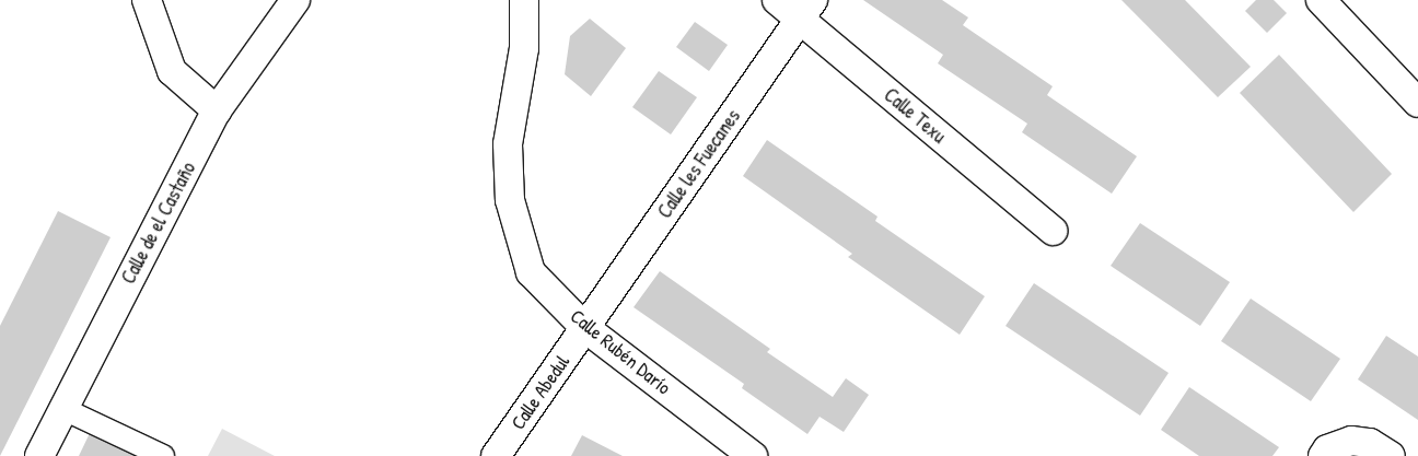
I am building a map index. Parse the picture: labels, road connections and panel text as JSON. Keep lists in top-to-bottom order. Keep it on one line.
{"streets":{"street":["Calle Texu","Calle les Fuecanes","Calle de el Castaño","Calle Rubén Darío","Calle Abedul"]},"crossings":[["Calle Texu","Calle les Fuecanes"],["Calle les Fuecanes","Calle Rubén Darío"],["Calle les Fuecanes","Calle Abedul"],["Calle Rubén Darío","Calle Abedul"]]}
